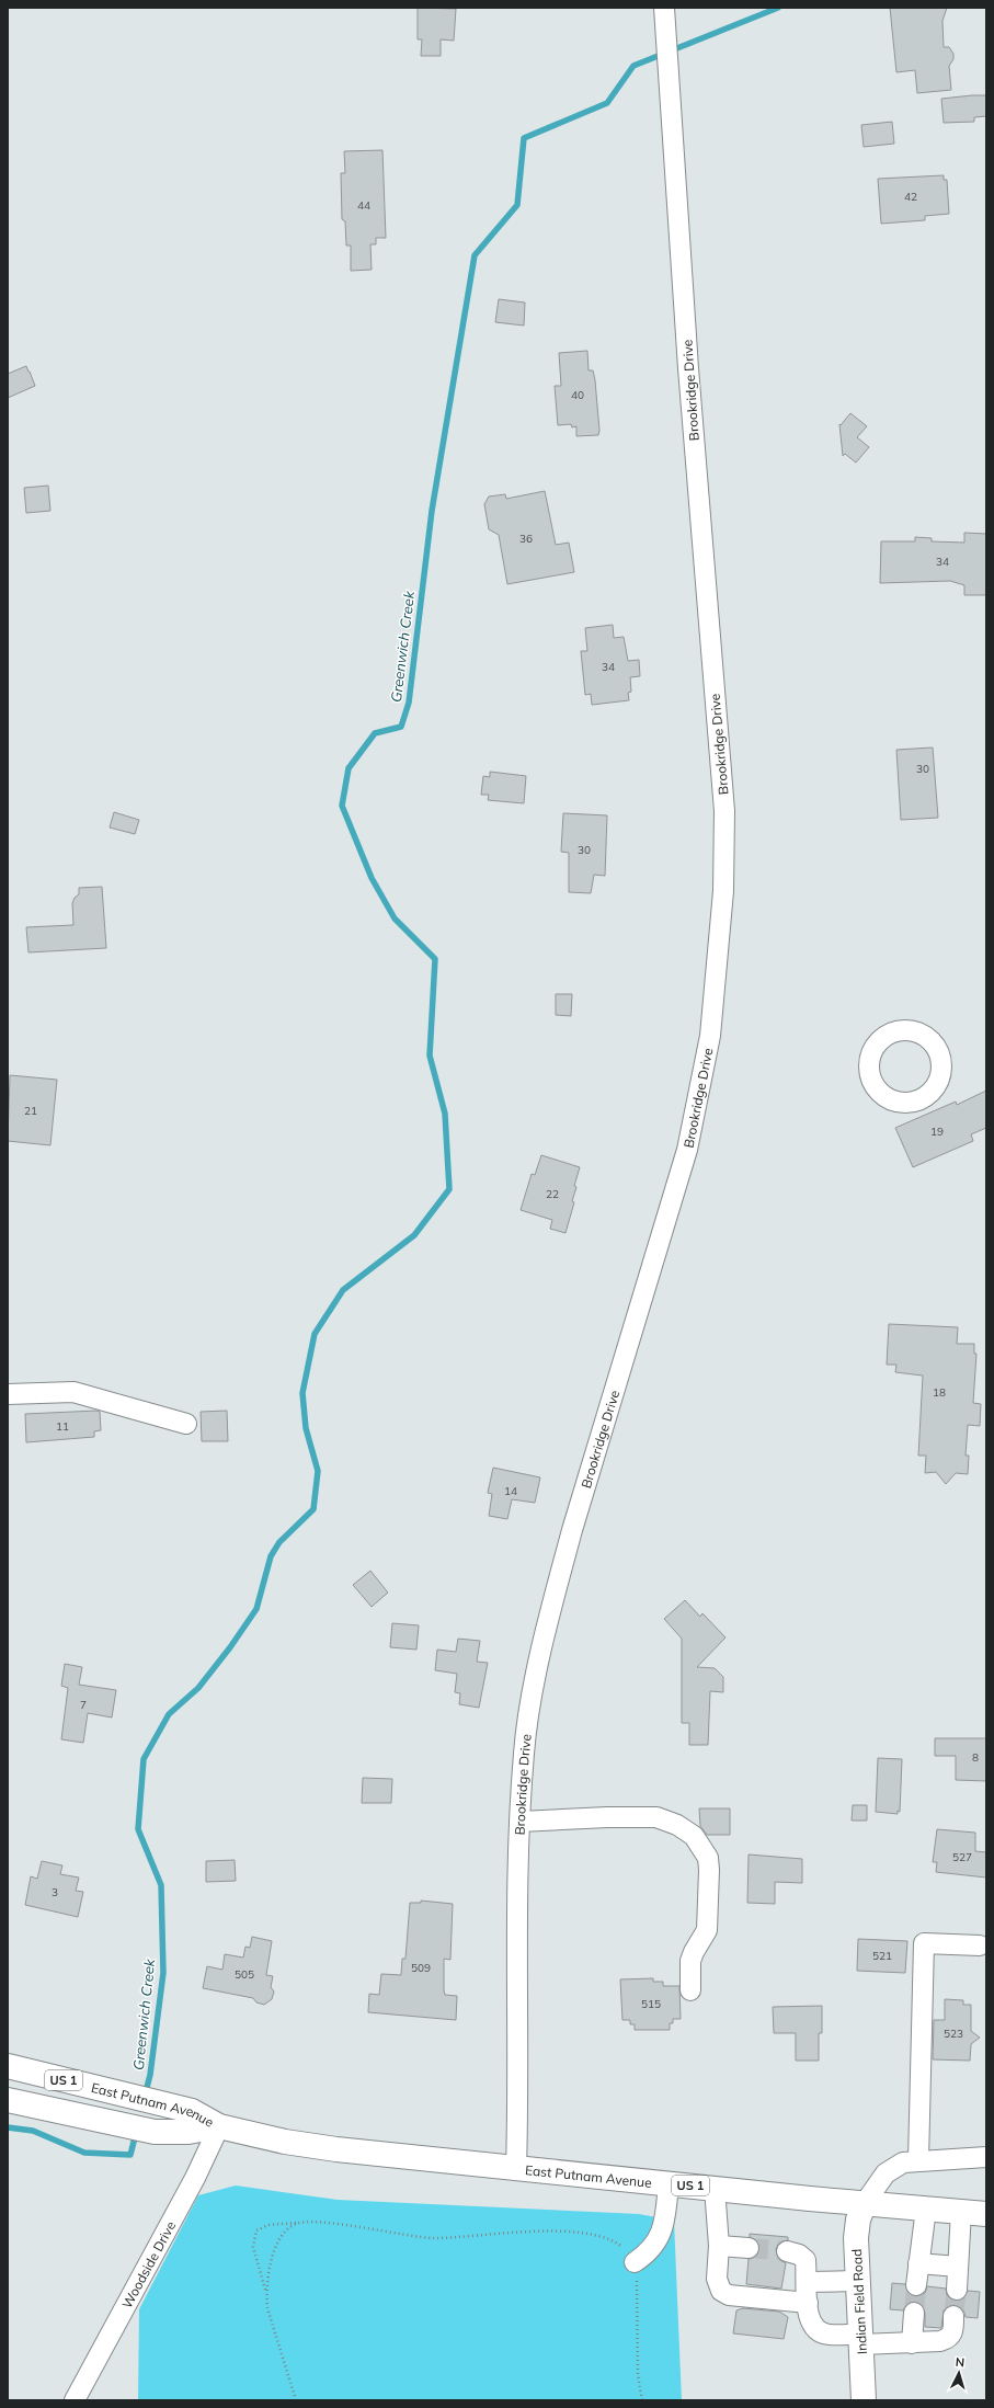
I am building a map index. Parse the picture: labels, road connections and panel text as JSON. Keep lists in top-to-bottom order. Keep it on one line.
{"streets":{"main road":["US 1","East Putnam Avenue","Indian Field Road"],"street":["Brookridge Drive","Woodside Drive"]},"crossings":[["Brookridge Drive","East Putnam Avenue"],["East Putnam Avenue","Woodside Drive"],["East Putnam Avenue","Indian Field Road"]],"water":["Greenwich Creek"],"house_numbers":["42","44","40","36","34","34","30","30","21","19","22","18","11","14","7","8","527","3","521","509","505","515","523"],"north":"top"}
